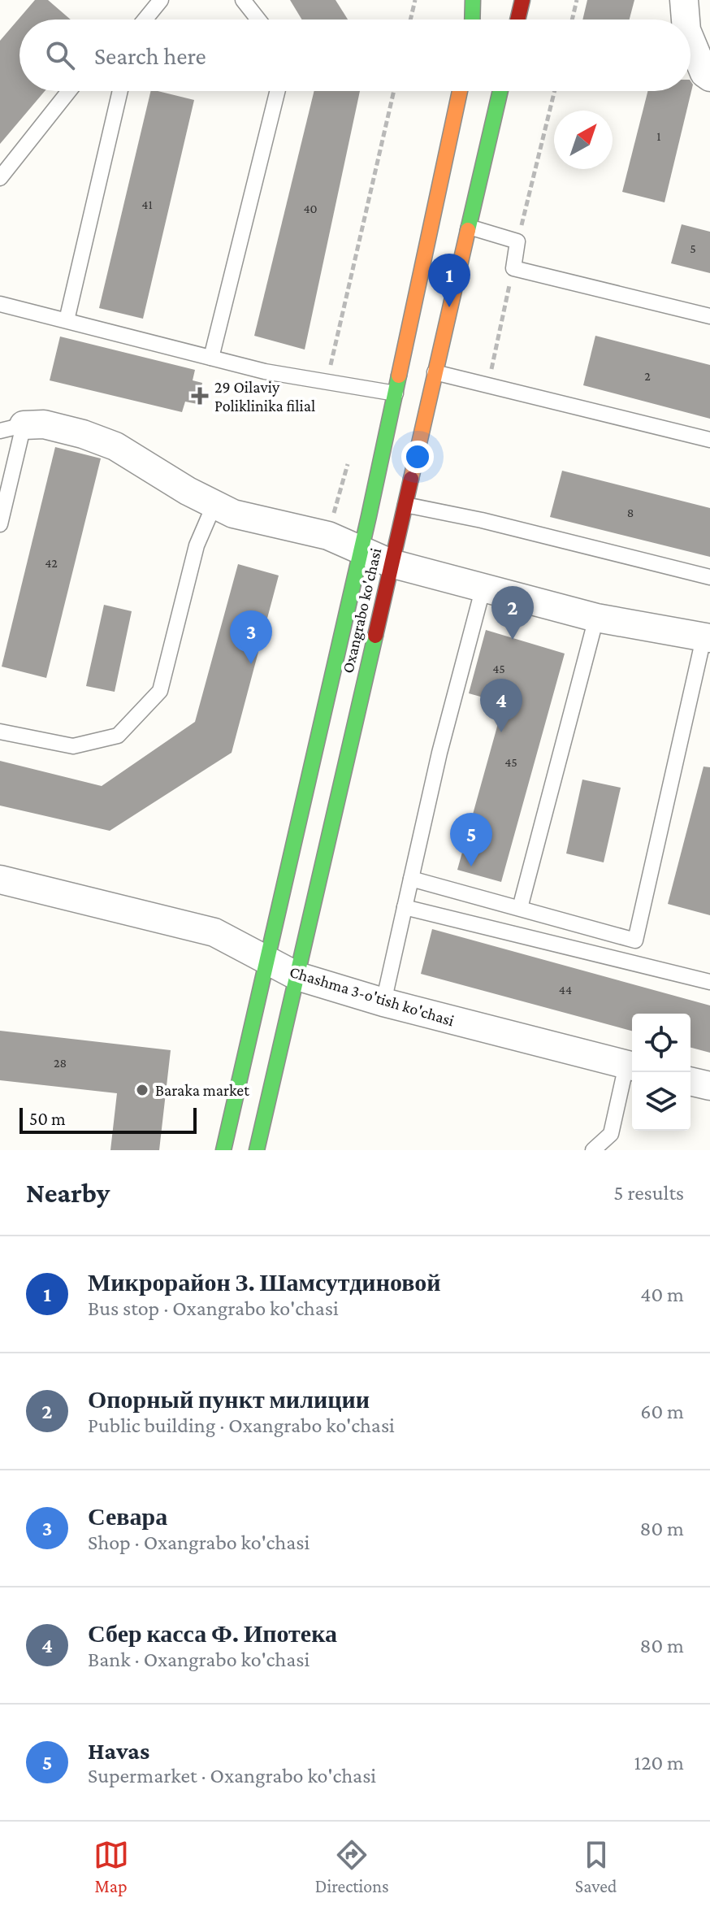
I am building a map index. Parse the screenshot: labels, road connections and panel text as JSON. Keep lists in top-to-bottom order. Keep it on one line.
{"streets":{"main road":["Oxangrabo ko'chasi"],"street":["Chashma 3-o'tish ko'chasi"]},"crossings":[["Oxangrabo ko'chasi","Chashma 3-o'tish ko'chasi"]],"places":{"health":["29 Oilaviy Poliklinika filial"],"other":["Baraka market"]},"house_numbers":["1","41","40","5","2","8","42","45","45","44","28"],"scale_bar":"50 m","north":"top right","page":{"search":"Search here","pins":["1","2","3","4","5"],"scale":"50 m","heading":["Nearby","5 results"],"list":[{"mark":"1","name":"Микрорайон З. Шамсутдиновой","note":"Bus stop · Oxangrabo ko'chasi","value":"40 m"},{"mark":"2","name":"Опорный пункт милиции","note":"Public building · Oxangrabo ko'chasi","value":"60 m"},{"mark":"3","name":"Севара","note":"Shop · Oxangrabo ko'chasi","value":"80 m"},{"mark":"4","name":"Сбер касса Ф. Ипотека","note":"Bank · Oxangrabo ko'chasi","value":"80 m"},{"mark":"5","name":"Havas","note":"Supermarket · Oxangrabo ko'chasi","value":"120 m"}],"nav":["Map","Directions","Saved"]}}
